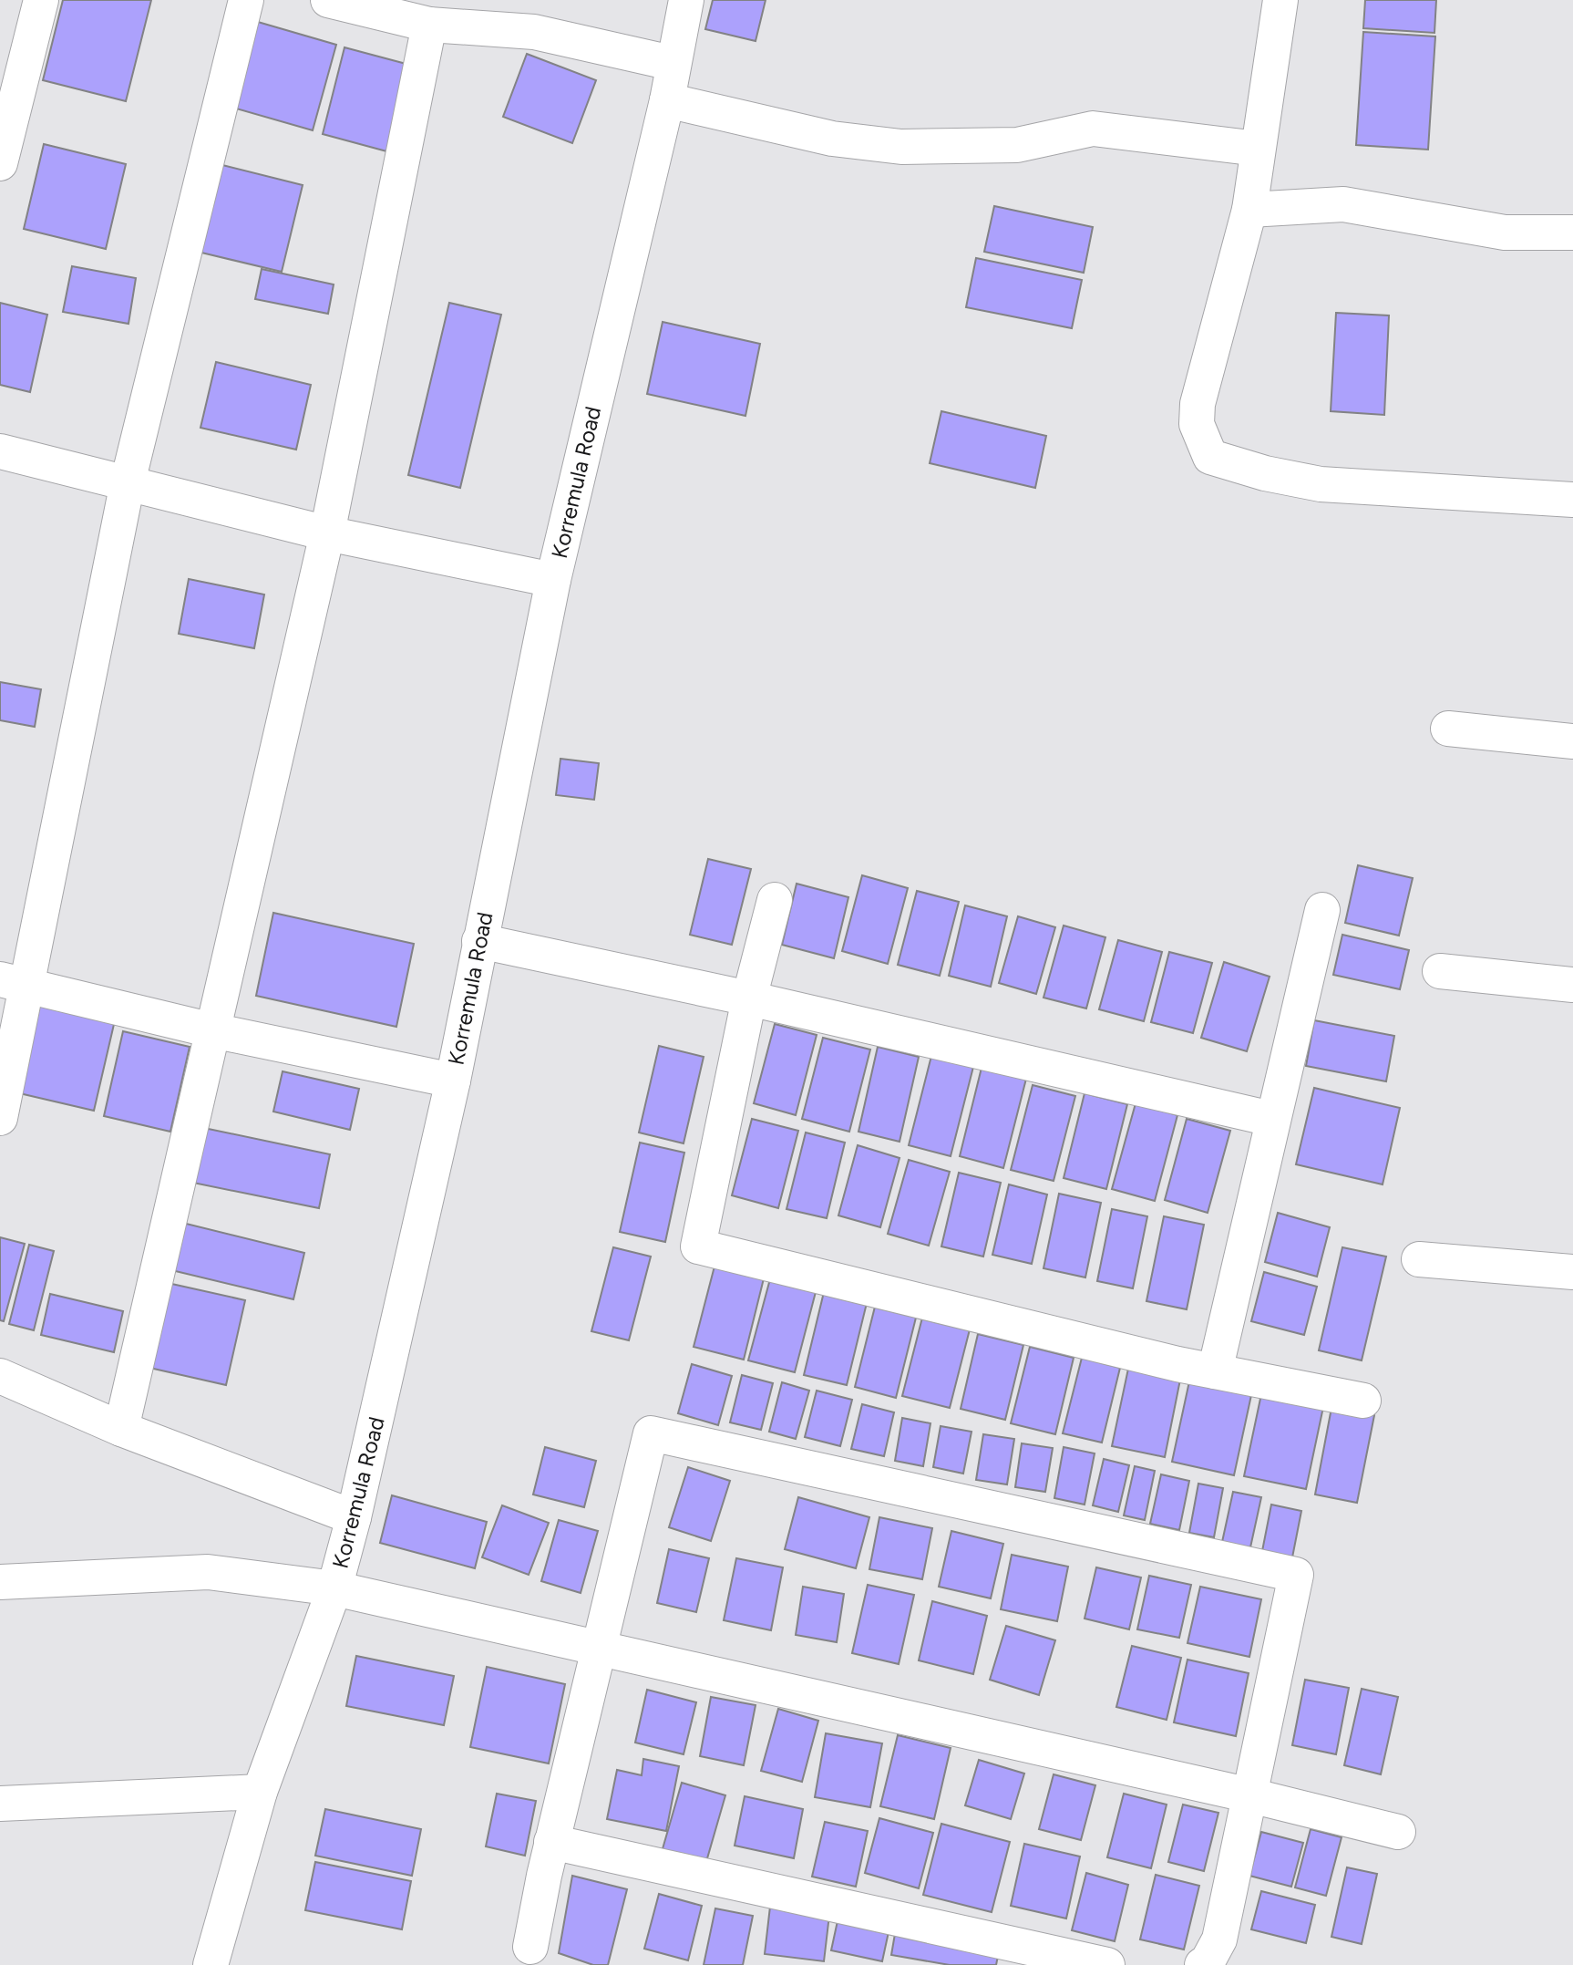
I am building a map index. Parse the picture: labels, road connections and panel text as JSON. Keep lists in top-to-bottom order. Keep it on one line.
{"streets":{"street":["Korremula Road"]}}
